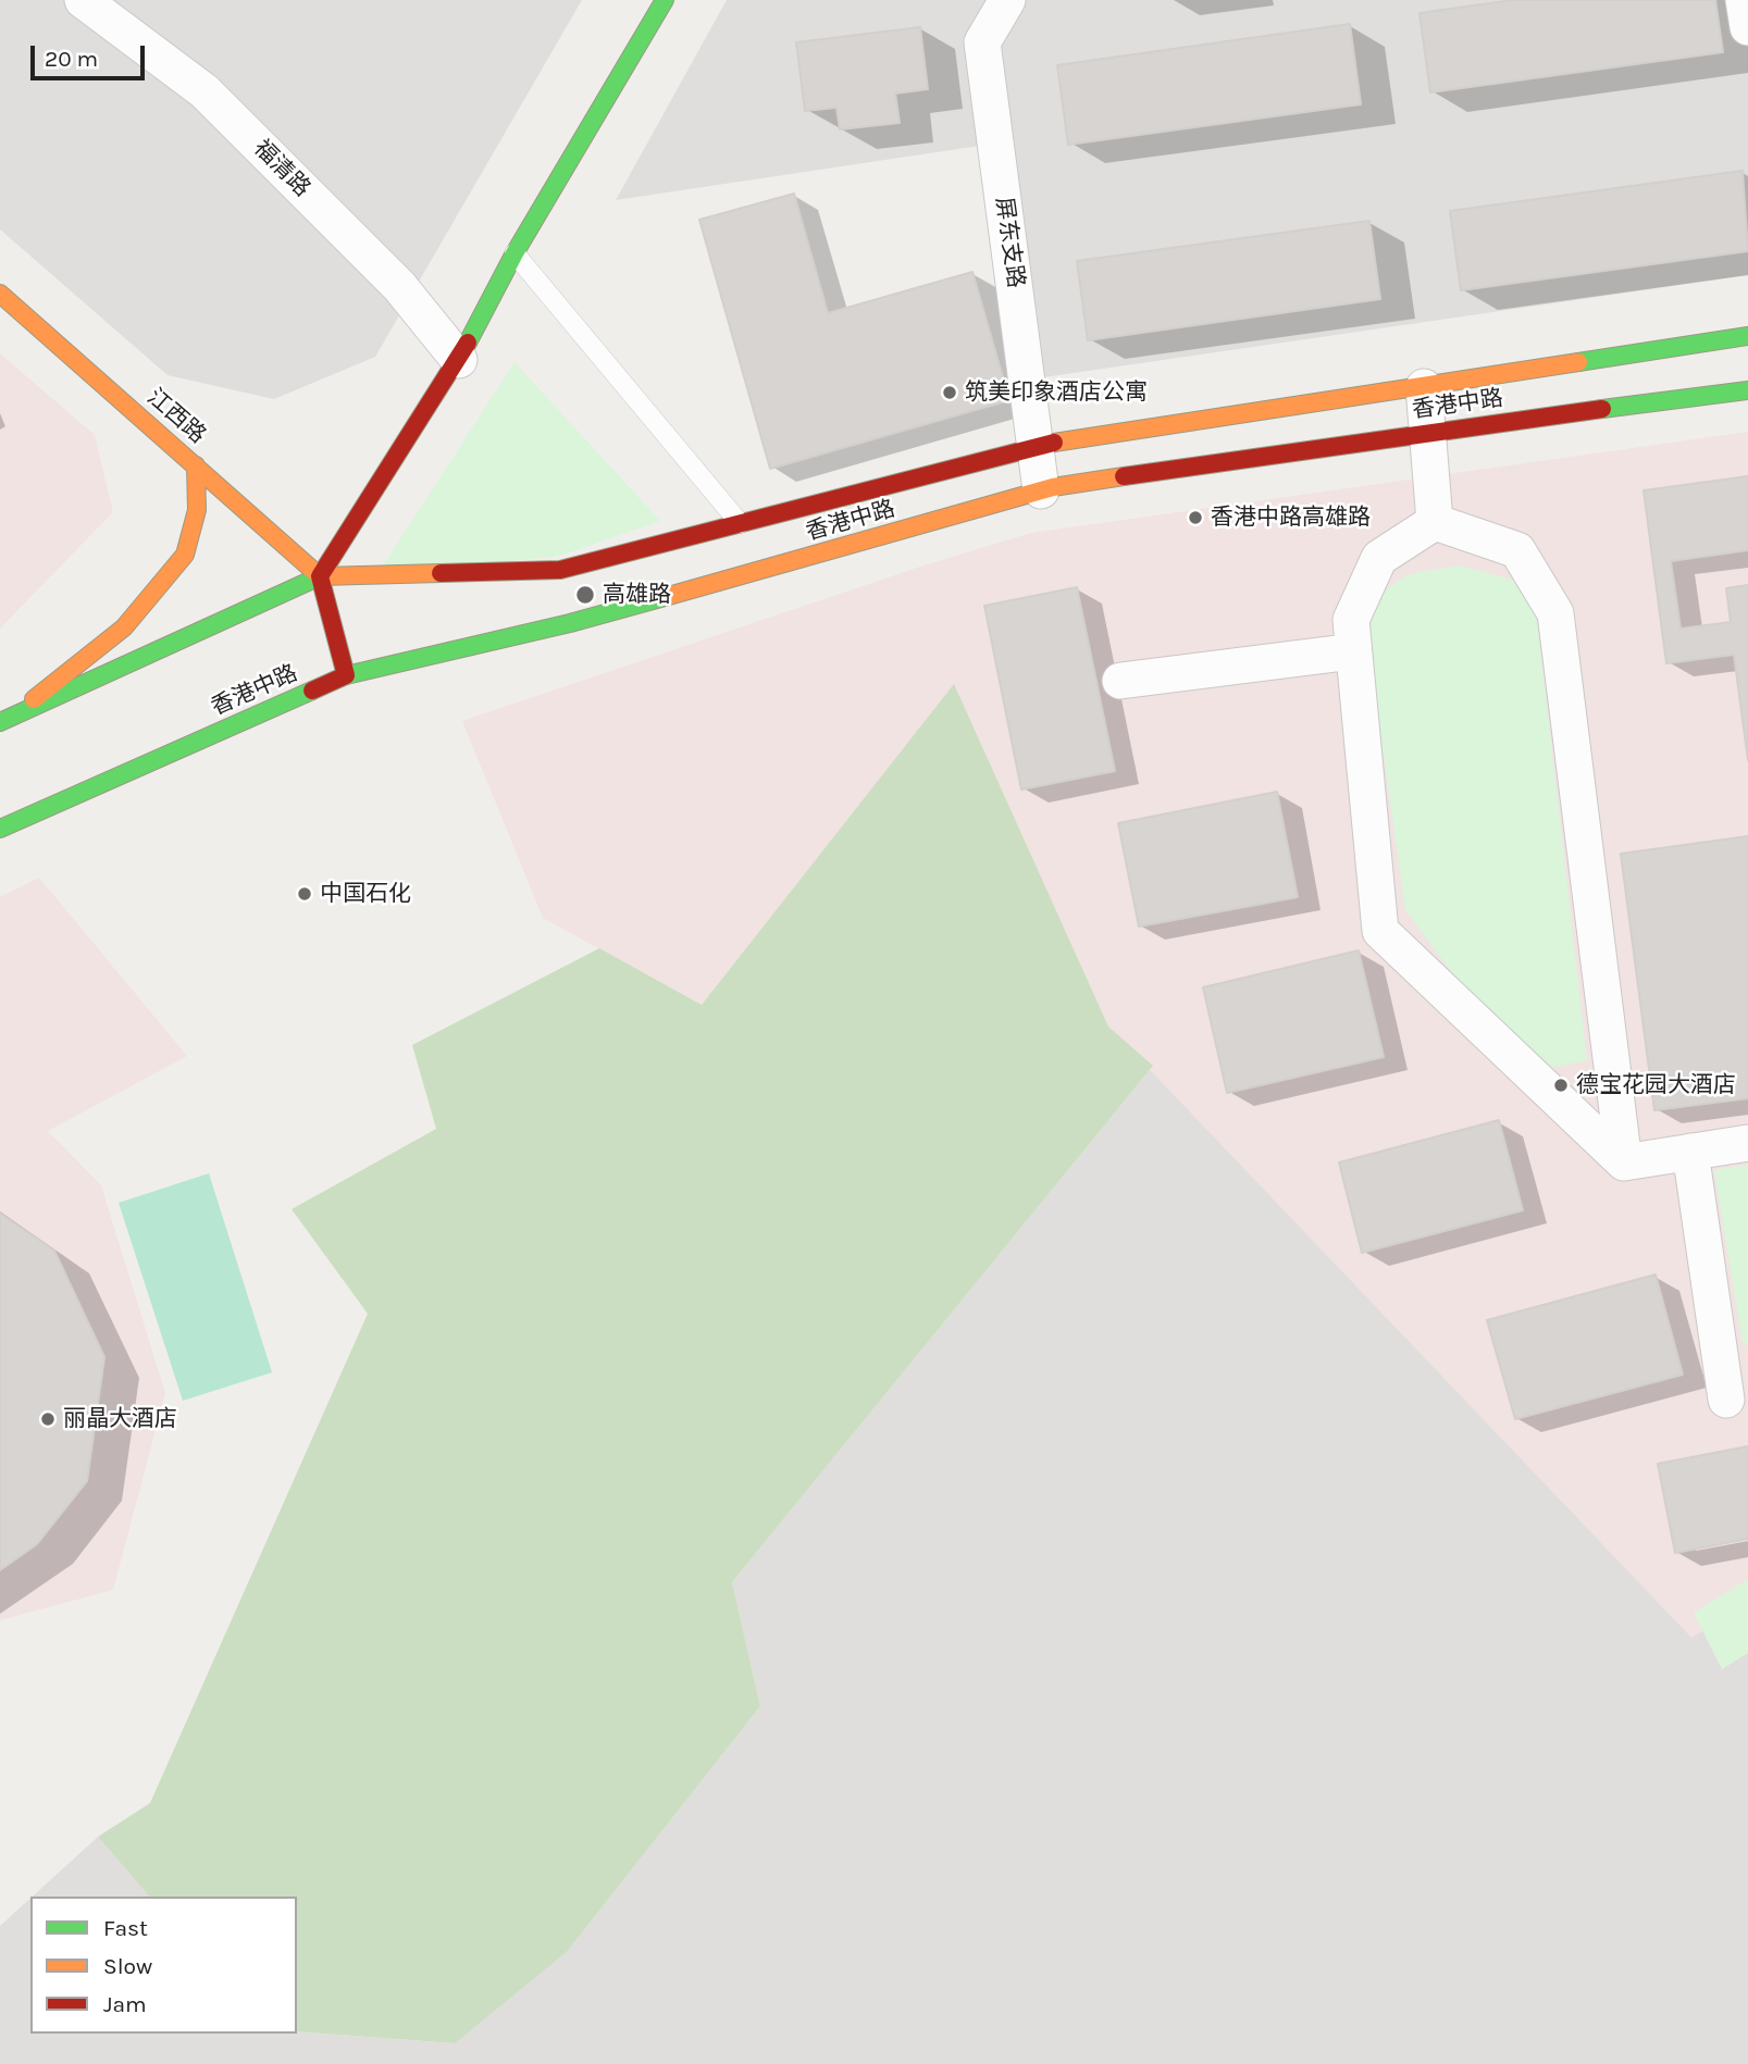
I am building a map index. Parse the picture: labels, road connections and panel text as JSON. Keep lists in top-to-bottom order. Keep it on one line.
{"streets":{"main road":["香港中路","江西路"],"street":["福清路","屏东支路"]},"crossings":[["屏东支路","香港中路"],["香港中路","江西路"]],"places":["筑美印象酒店公寓","香港中路高雄路","高雄路","中国石化","德宝花园大酒店","丽晶大酒店"],"legend":["Fast","Slow","Jam"],"scale_bar":"20 m"}
